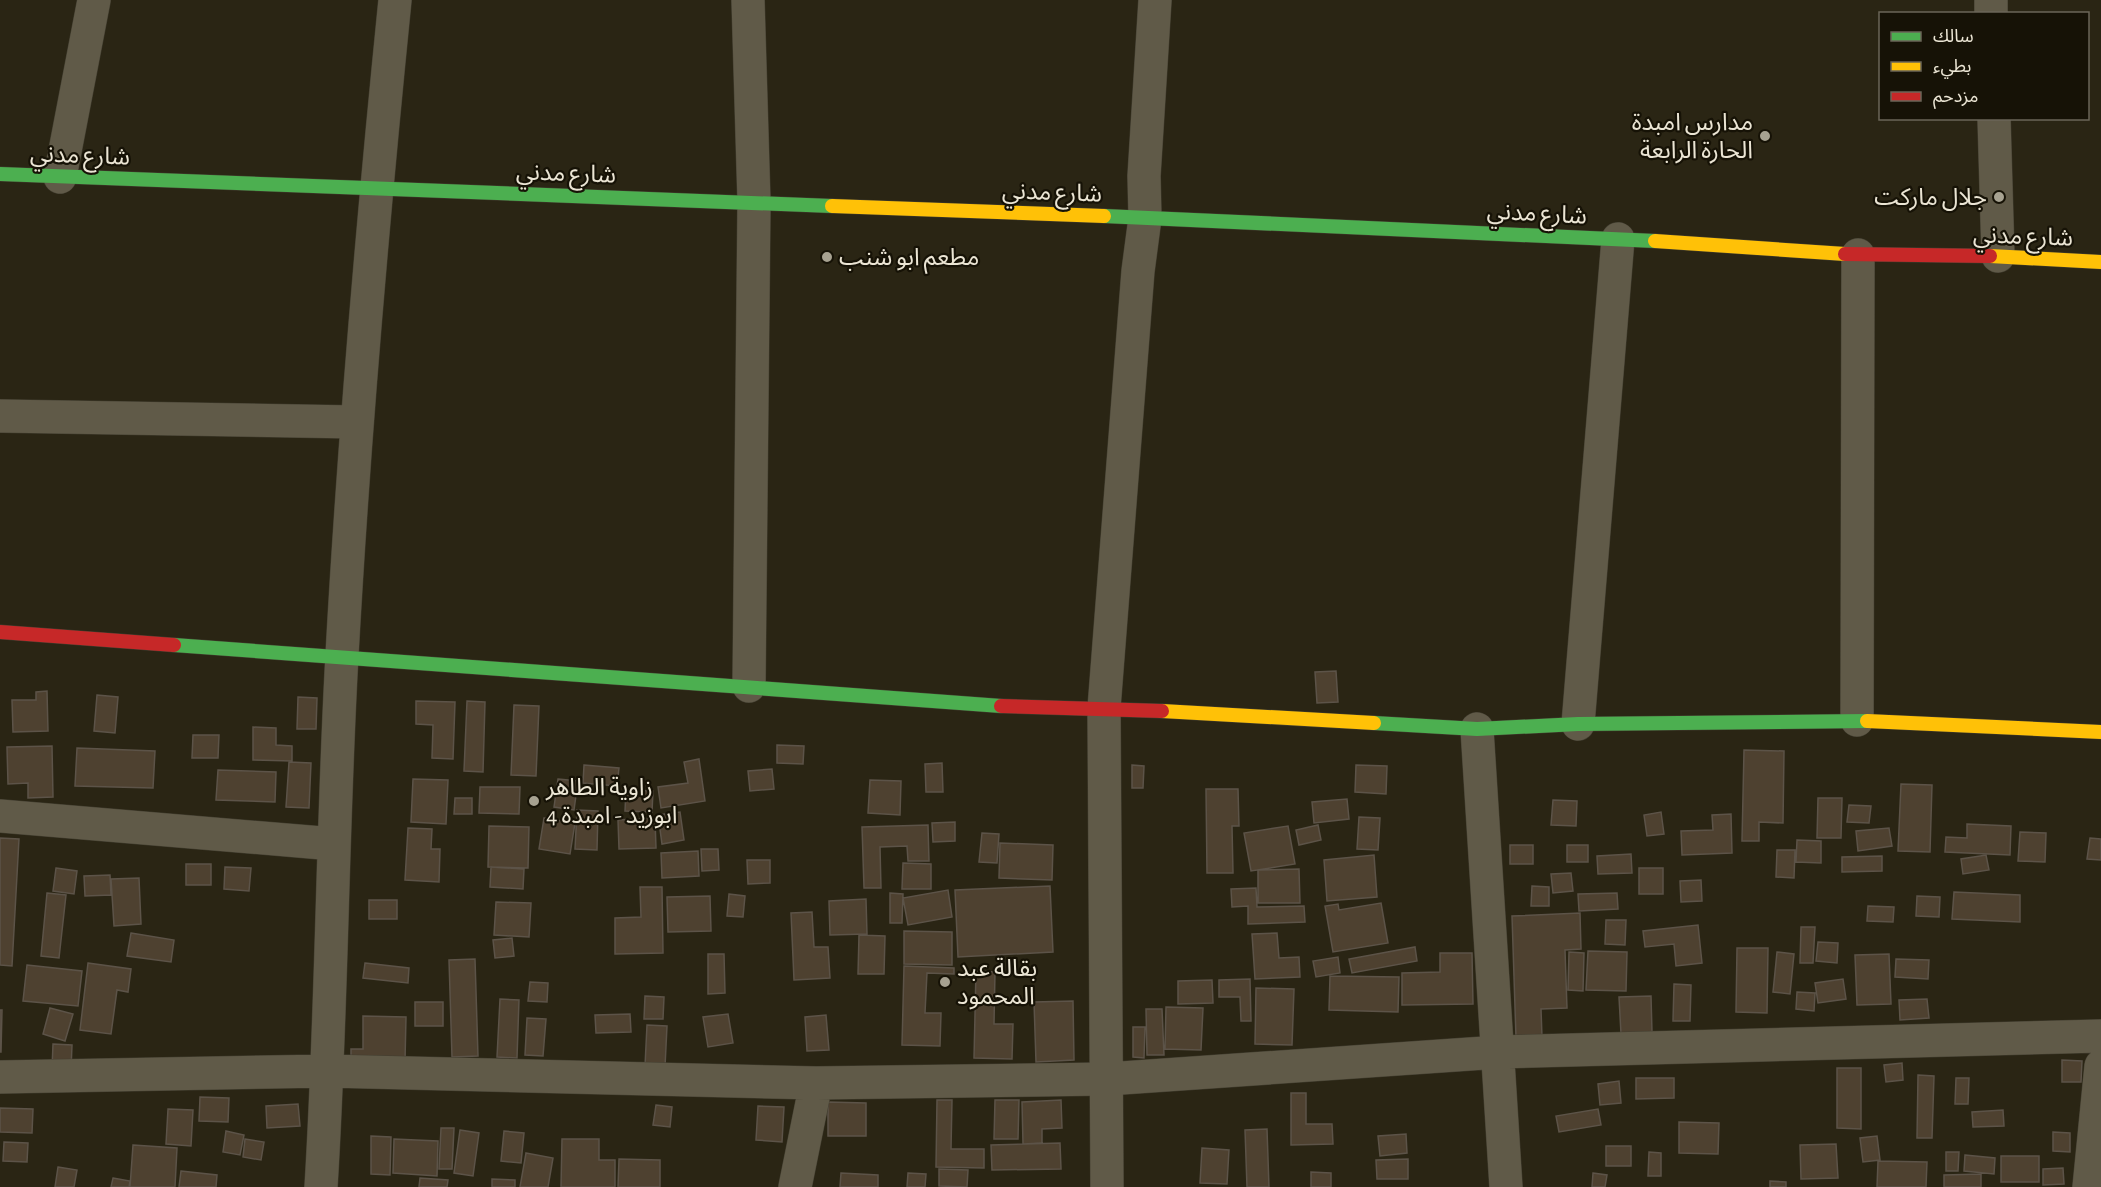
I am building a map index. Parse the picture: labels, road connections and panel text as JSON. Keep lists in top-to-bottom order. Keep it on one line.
{"streets":{"street":["شارع مدني"]},"places":["مدارس امبدة الحارة الرابعة","جلال ماركت","مطعم ابو شنب","زاوية الطاهر ابوزيد - امبدة 4","بقالة عبد المحمود"],"legend":["سالك","بطيء","مزدحم"]}
